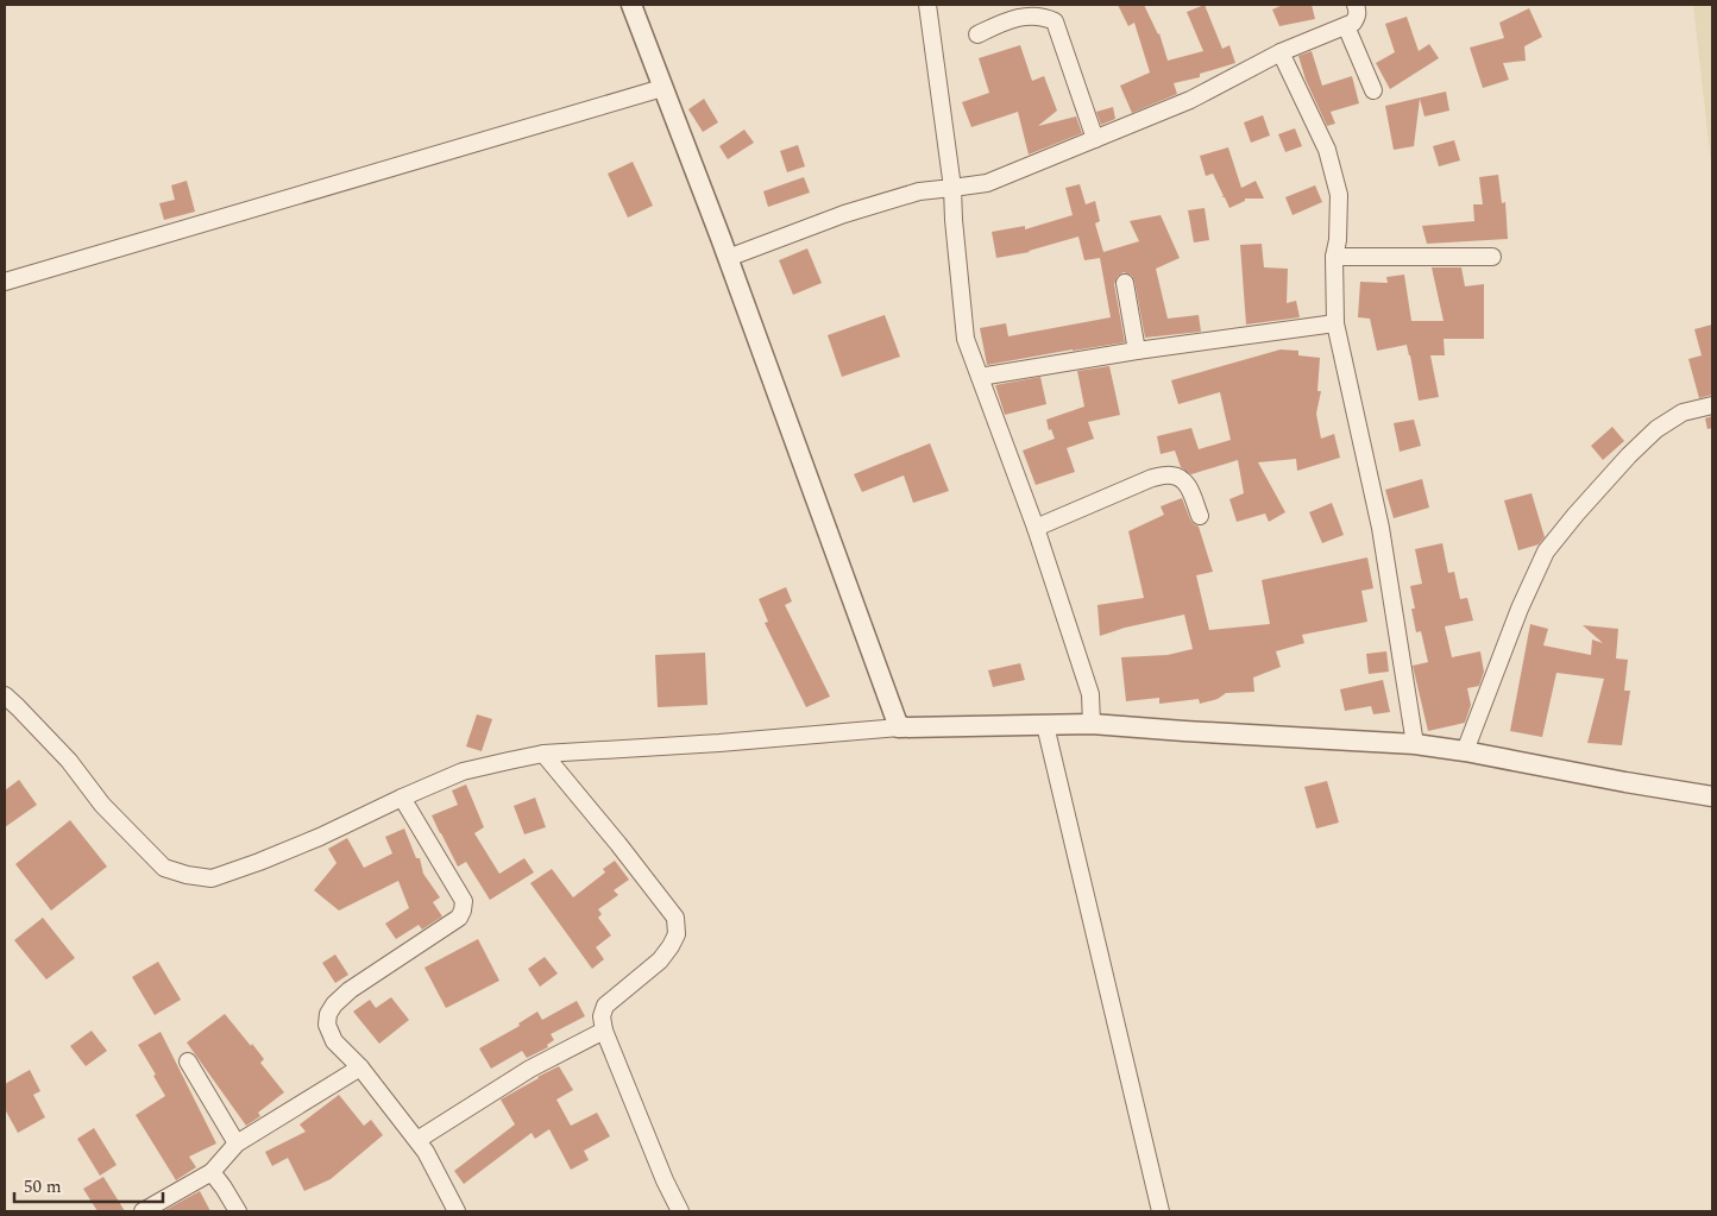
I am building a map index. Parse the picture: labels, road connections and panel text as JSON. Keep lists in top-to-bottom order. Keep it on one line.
{"scale_bar":"50 m"}
